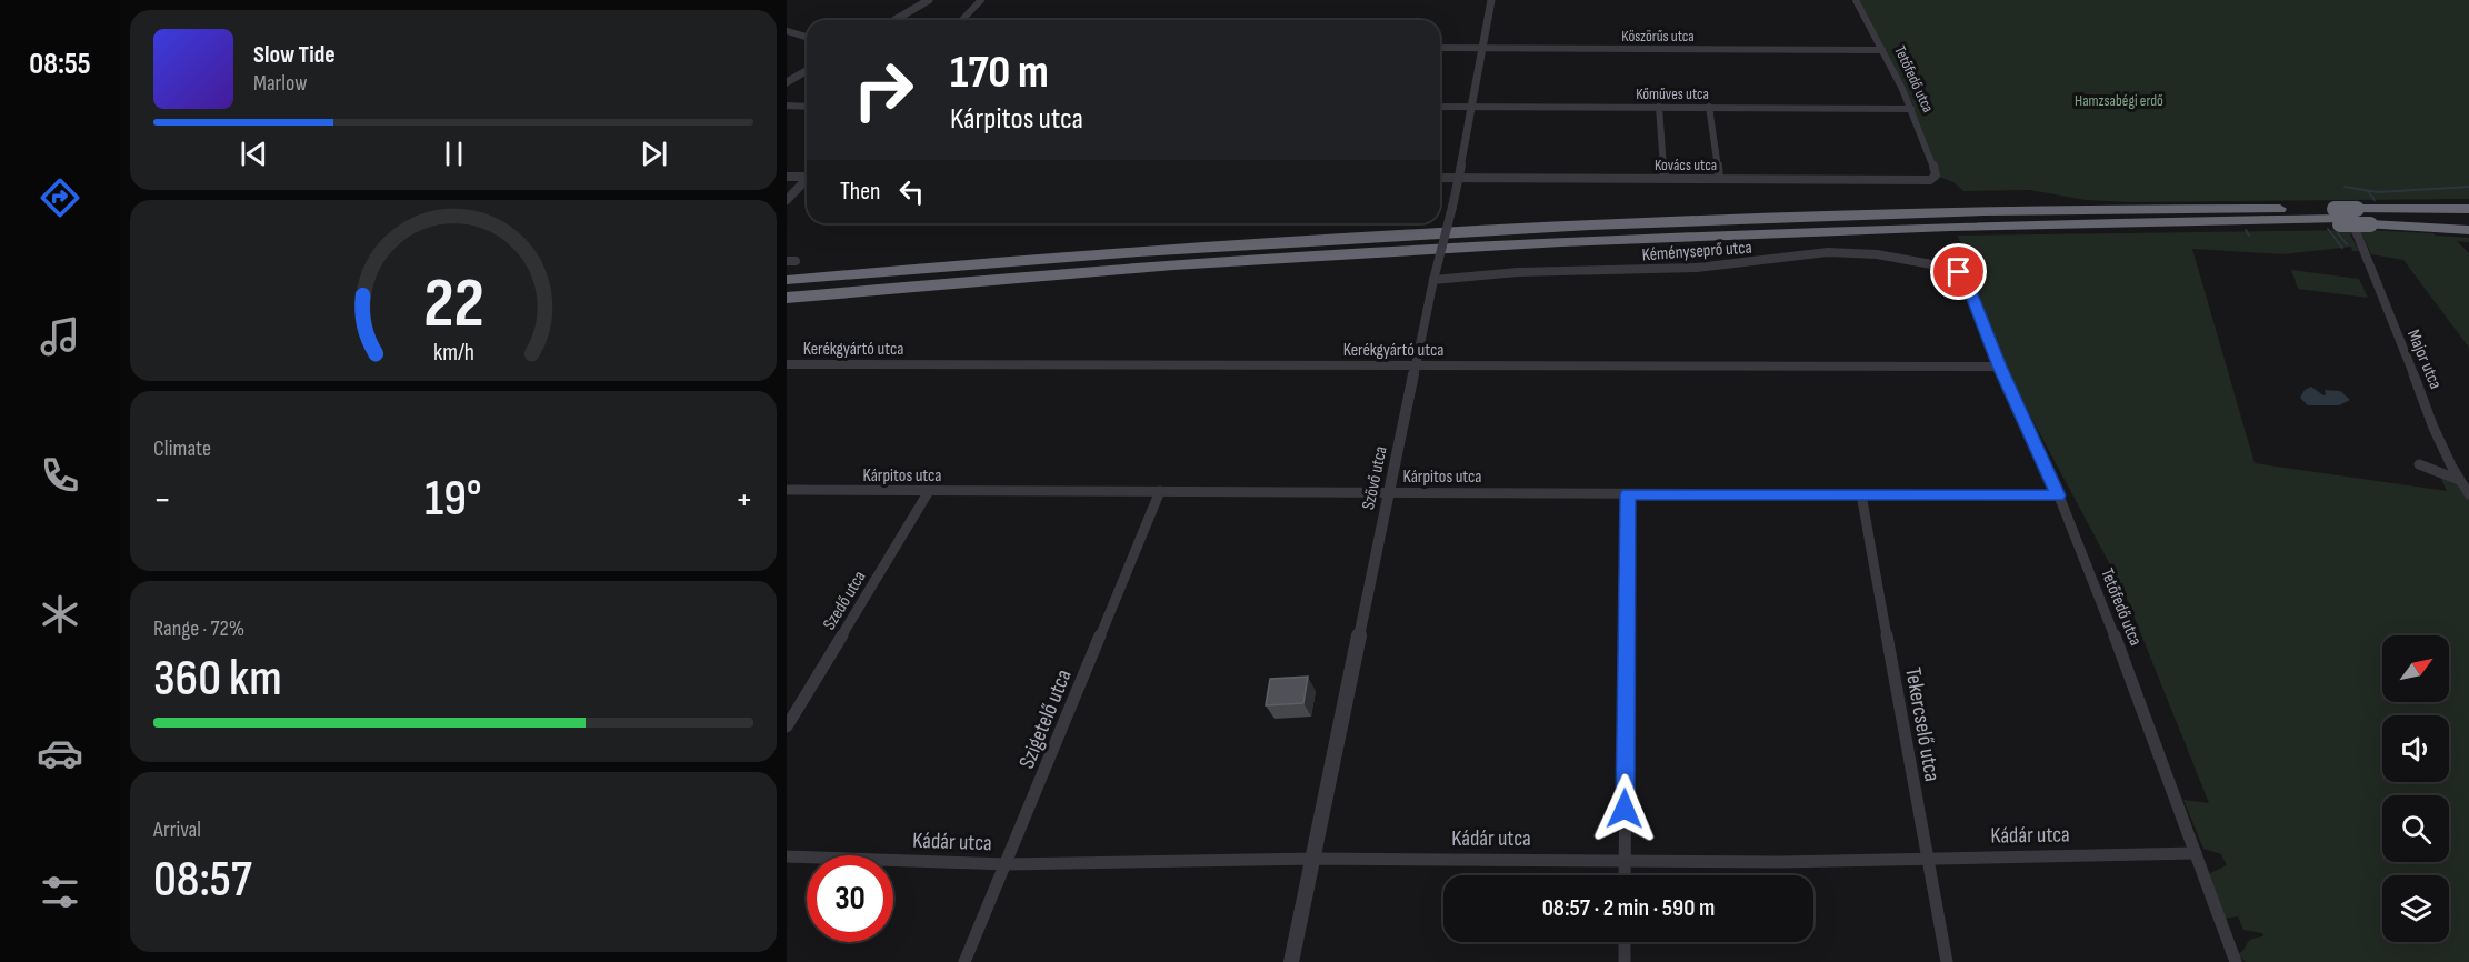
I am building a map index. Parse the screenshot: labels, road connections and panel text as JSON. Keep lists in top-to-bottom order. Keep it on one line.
{"streets":{"street":["Köszörűs utca","Tetőfedő utca","Kőműves utca","Kovács utca","Kéményseprő utca","Kerékgyártó utca","Major utca","Kárpitos utca","Szövő utca","Szedő utca","Szigetelő utca","Tekercselő utca","Kádár utca"]},"crossings":[["Köszörűs utca","Tetőfedő utca"],["Köszörűs utca","Szövő utca"],["Tetőfedő utca","Kőműves utca"],["Tetőfedő utca","Kovács utca"],["Tetőfedő utca","Kéményseprő utca"],["Tetőfedő utca","Kerékgyártó utca"],["Tetőfedő utca","Kárpitos utca"],["Tetőfedő utca","Kádár utca"],["Kőműves utca","Szövő utca"],["Kovács utca","Szövő utca"],["Kéményseprő utca","Szövő utca"],["Kerékgyártó utca","Szövő utca"],["Kárpitos utca","Szövő utca"],["Kárpitos utca","Szedő utca"],["Kárpitos utca","Szigetelő utca"],["Kárpitos utca","Tekercselő utca"],["Szövő utca","Kádár utca"],["Szigetelő utca","Kádár utca"],["Tekercselő utca","Kádár utca"]],"parks":["Hamzsabégi erdő"],"north":"top right","page":{"tabs":"08:55","turn":["170 m","Kárpitos utca"],"song":["Slow Tide","Marlow"],"then":"Then","tile":["Climate",["Range · 72%","360 km"],["Arrival","08:57"]],"heat":["−","19°","+"],"limit":"30","trip":"08:57 · 2 min · 590 m","gauge":["22","km/h"]}}
